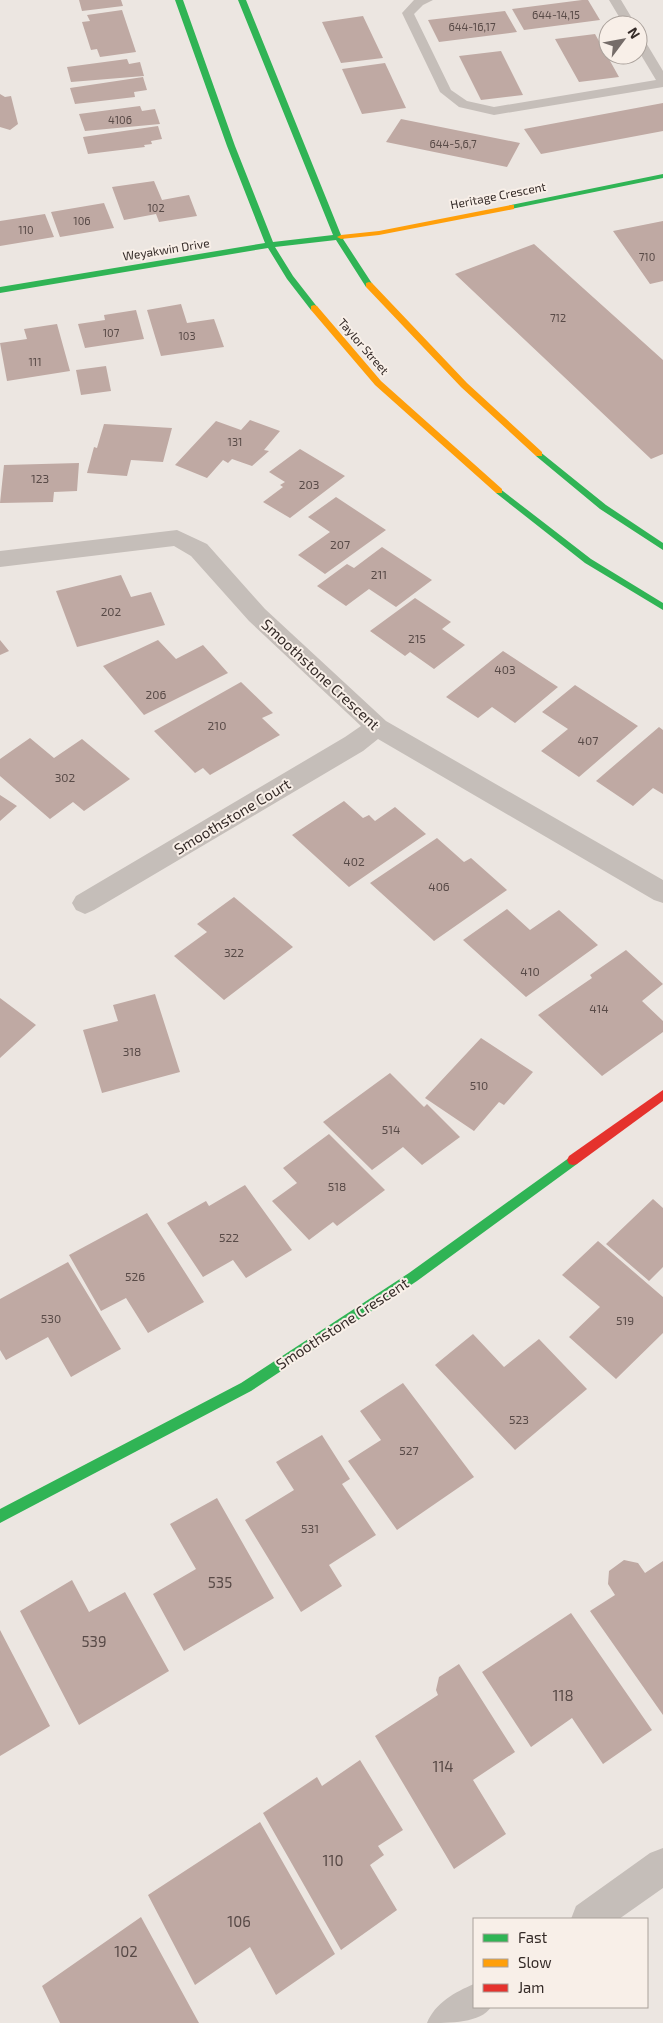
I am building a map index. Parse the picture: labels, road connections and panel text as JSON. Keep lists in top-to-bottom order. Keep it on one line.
{"streets":{"main road":["Heritage Crescent","Weyakwin Drive","Taylor Street","Smoothstone Crescent"],"street":["Smoothstone Court"]},"crossings":[["Heritage Crescent","Weyakwin Drive"],["Weyakwin Drive","Taylor Street"],["Smoothstone Crescent","Smoothstone Court"]],"house_numbers":["644-14,15","644-16,17","4106","644-5,6,7","102","106","110","710","712","107","103","111","131","123","203","207","211","202","215","403","206","210","407","302","402","406","322","410","414","318","510","514","518","522","526","530","519","523","527","531","535","539","118","114","110","106","102"],"legend":["Fast","Slow","Jam"],"north":"top right"}
